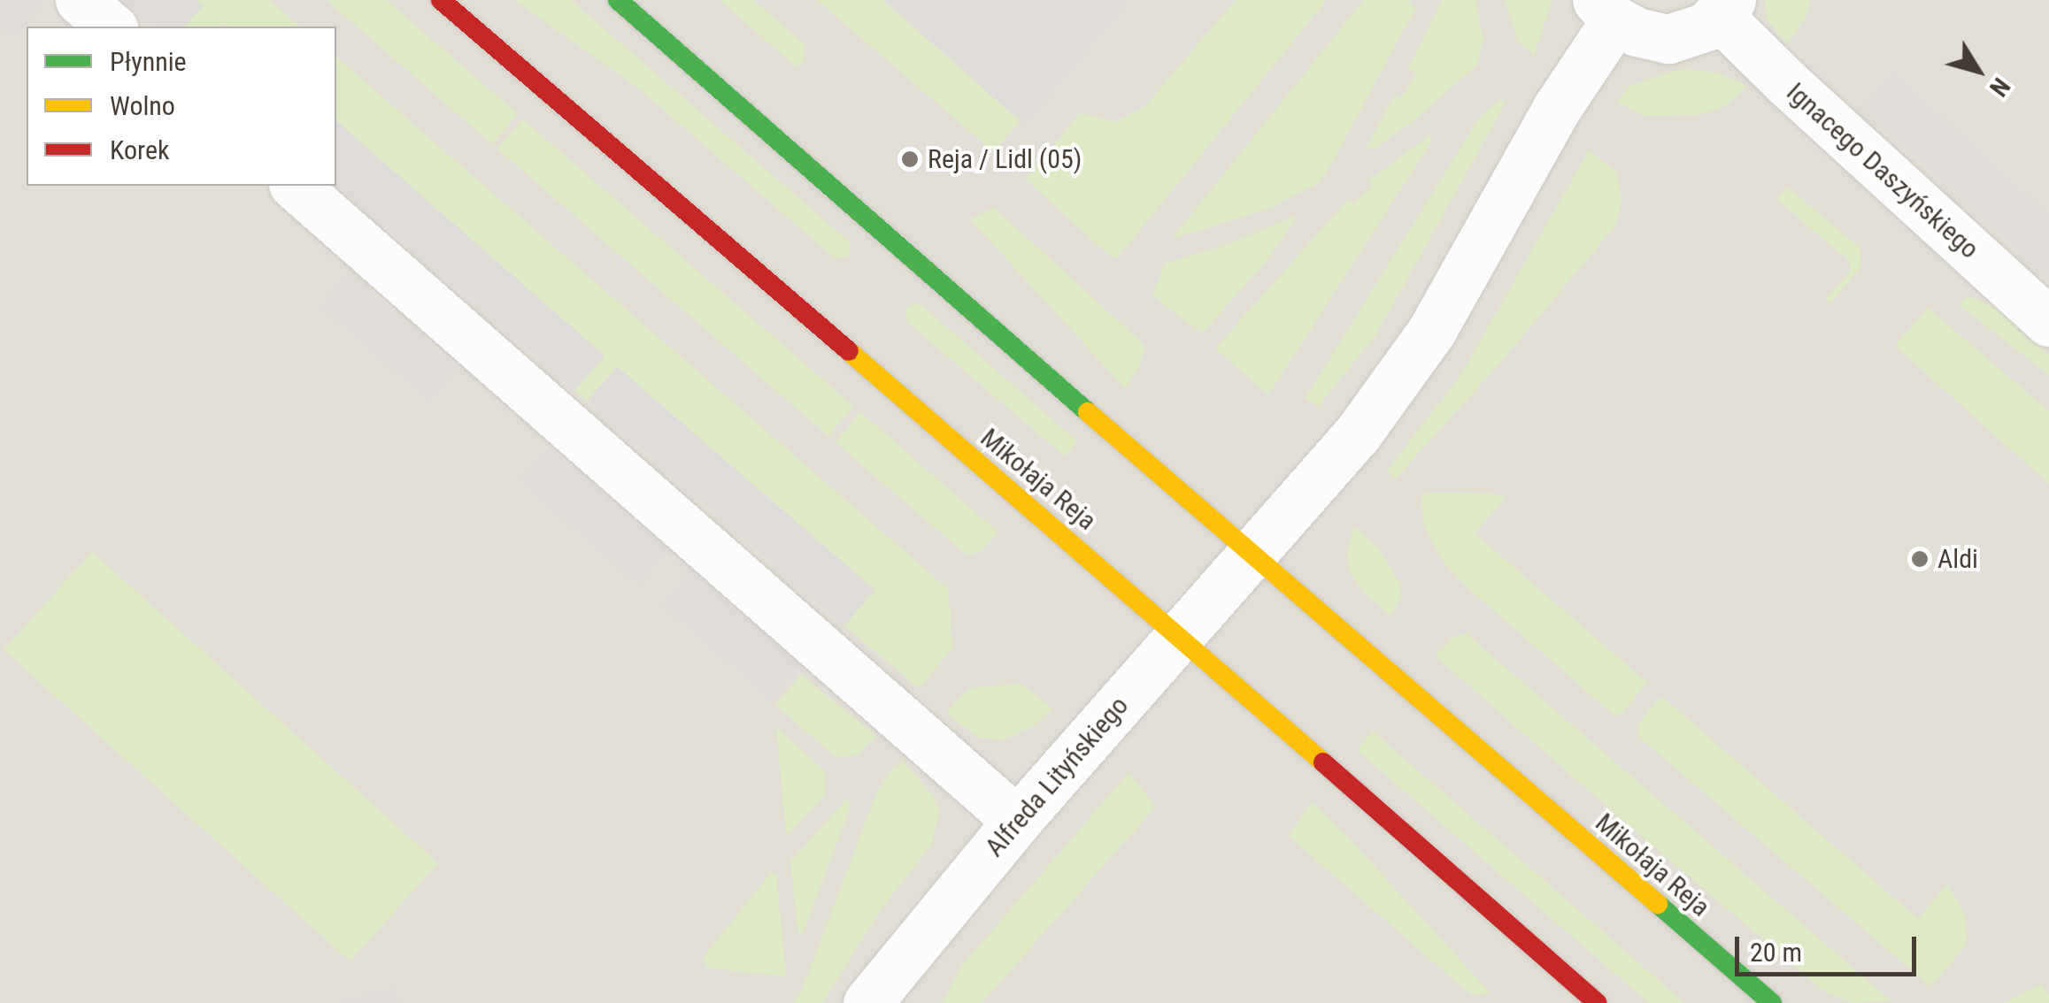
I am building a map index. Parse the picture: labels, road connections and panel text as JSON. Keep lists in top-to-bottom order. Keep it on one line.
{"streets":{"street":["Ignacego Daszyńskiego","Mikołaja Reja","Alfreda Lityńskiego"]},"crossings":[["Mikołaja Reja","Alfreda Lityńskiego"]],"places":["Reja / Lidl (05)","Aldi"],"legend":["Płynnie","Wolno","Korek"],"scale_bar":"20 m","north":"bottom right"}
